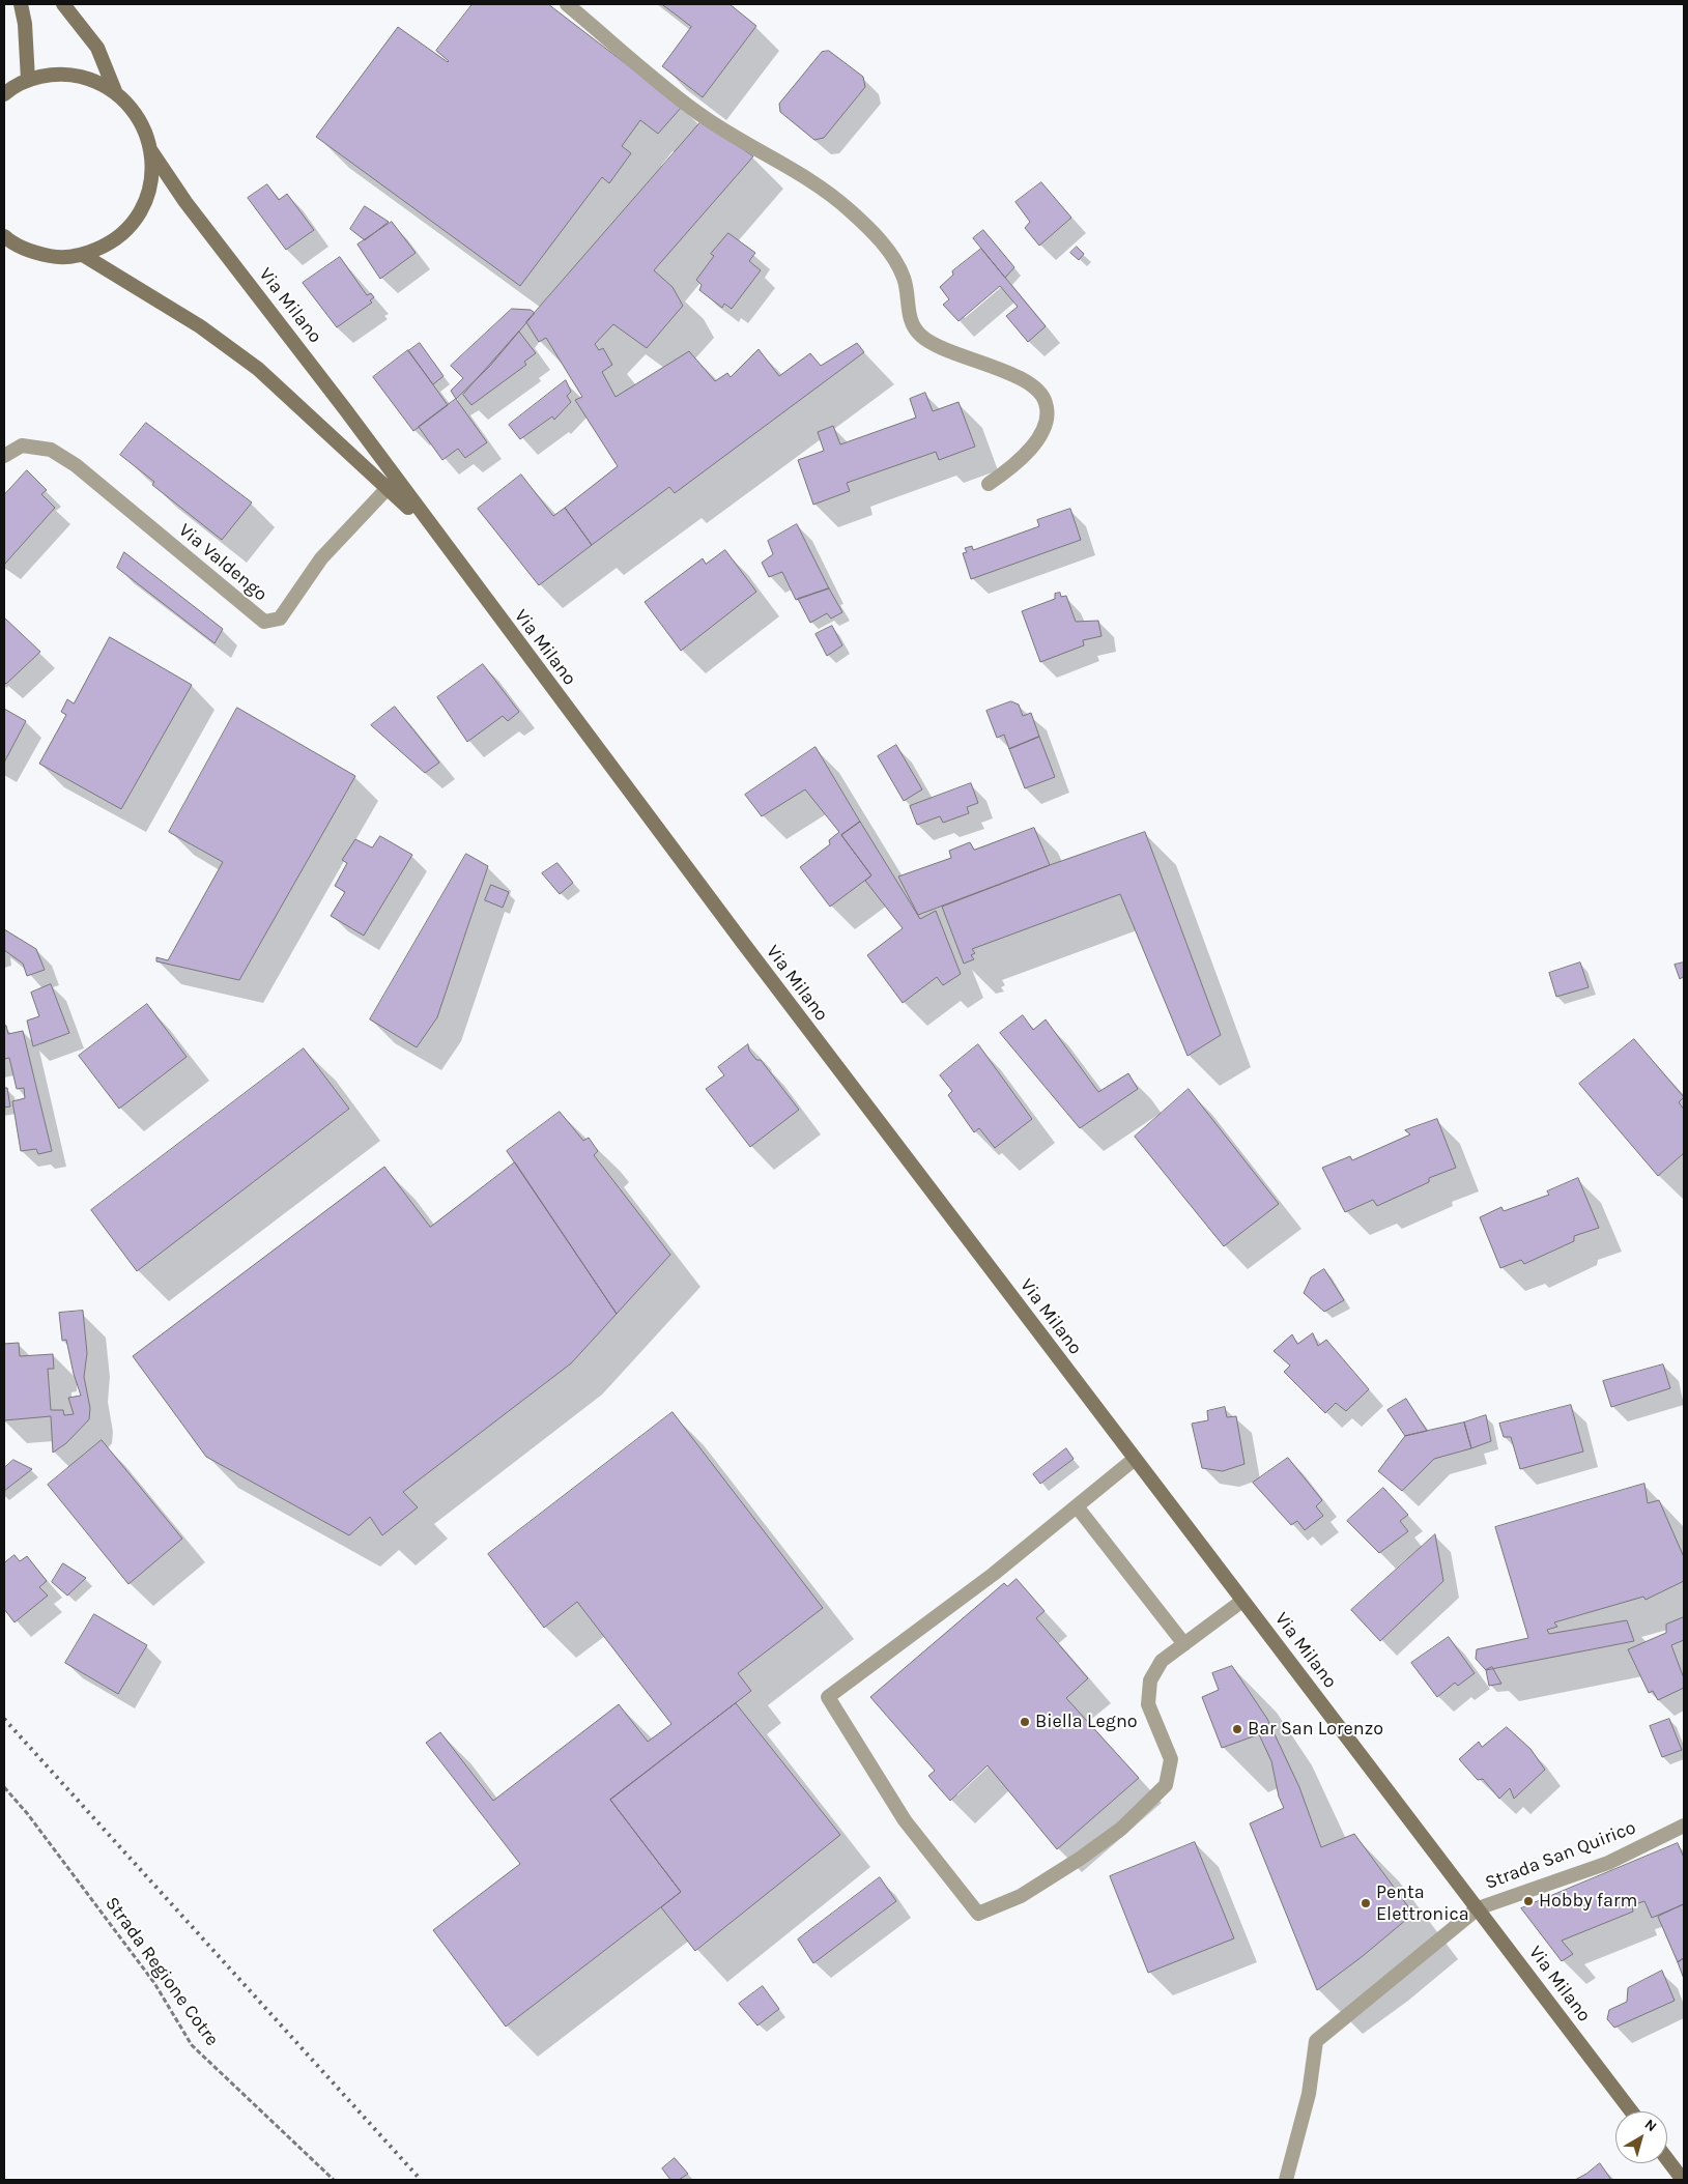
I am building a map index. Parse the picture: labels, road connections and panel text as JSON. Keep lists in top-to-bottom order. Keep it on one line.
{"streets":{"main road":["Via Milano"],"street":["Via Valdengo","Strada San Quirico"],"path":["Strada Regione Cotre"]},"crossings":[["Via Milano","Via Valdengo"],["Via Milano","Strada San Quirico"]],"places":["Biella Legno","Bar San Lorenzo","Hobby farm","Penta Elettronica"],"north":"top right"}
